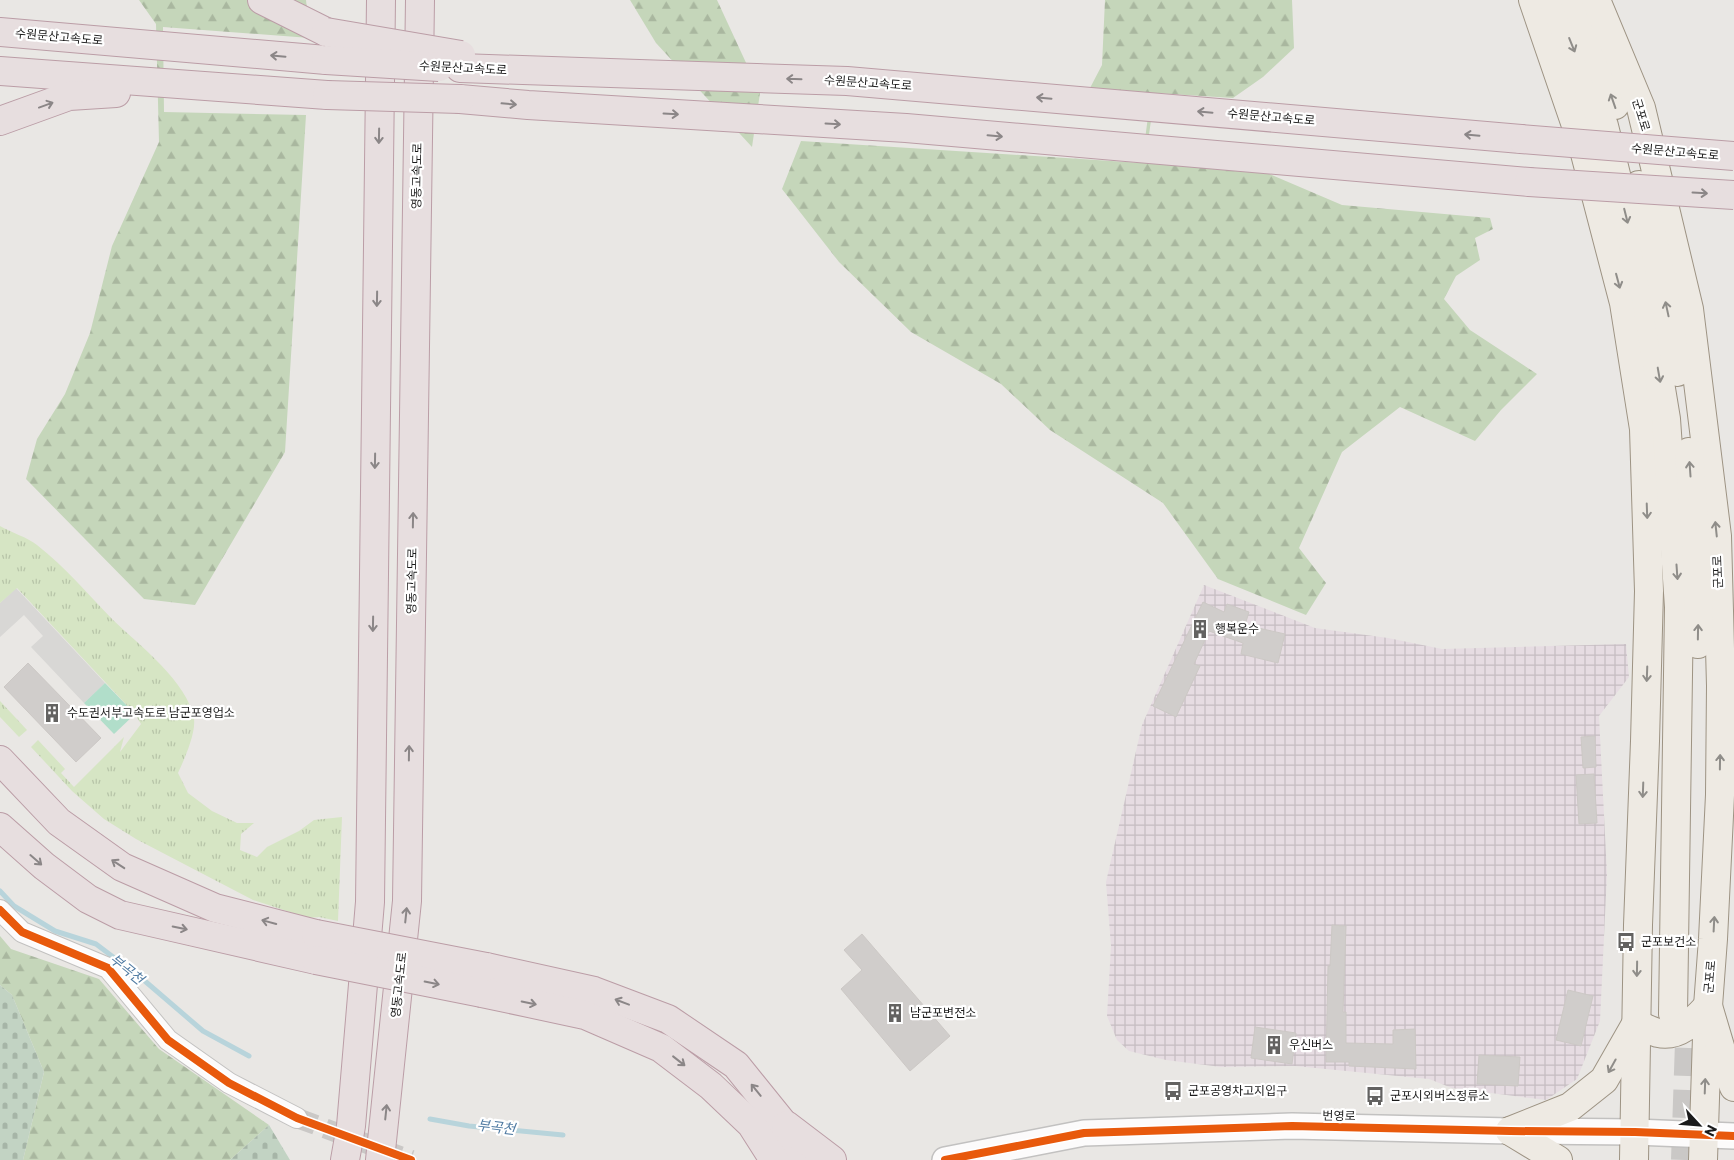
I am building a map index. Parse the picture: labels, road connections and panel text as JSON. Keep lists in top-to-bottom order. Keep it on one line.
{"streets":{"highway":["수원문산고속도로","영동고속도로"],"main road":["군포로"],"street":["번영로"]},"crossings":[["군포로","번영로"]],"water":["부곡천"],"places":{"building":["행복운수","수도권서부고속도로 남군포영업소","남군포변전소","우신버스"],"bus stop":["군포보건소","군포공영차고지입구","군포시외버스정류소"]},"north":"bottom right"}
